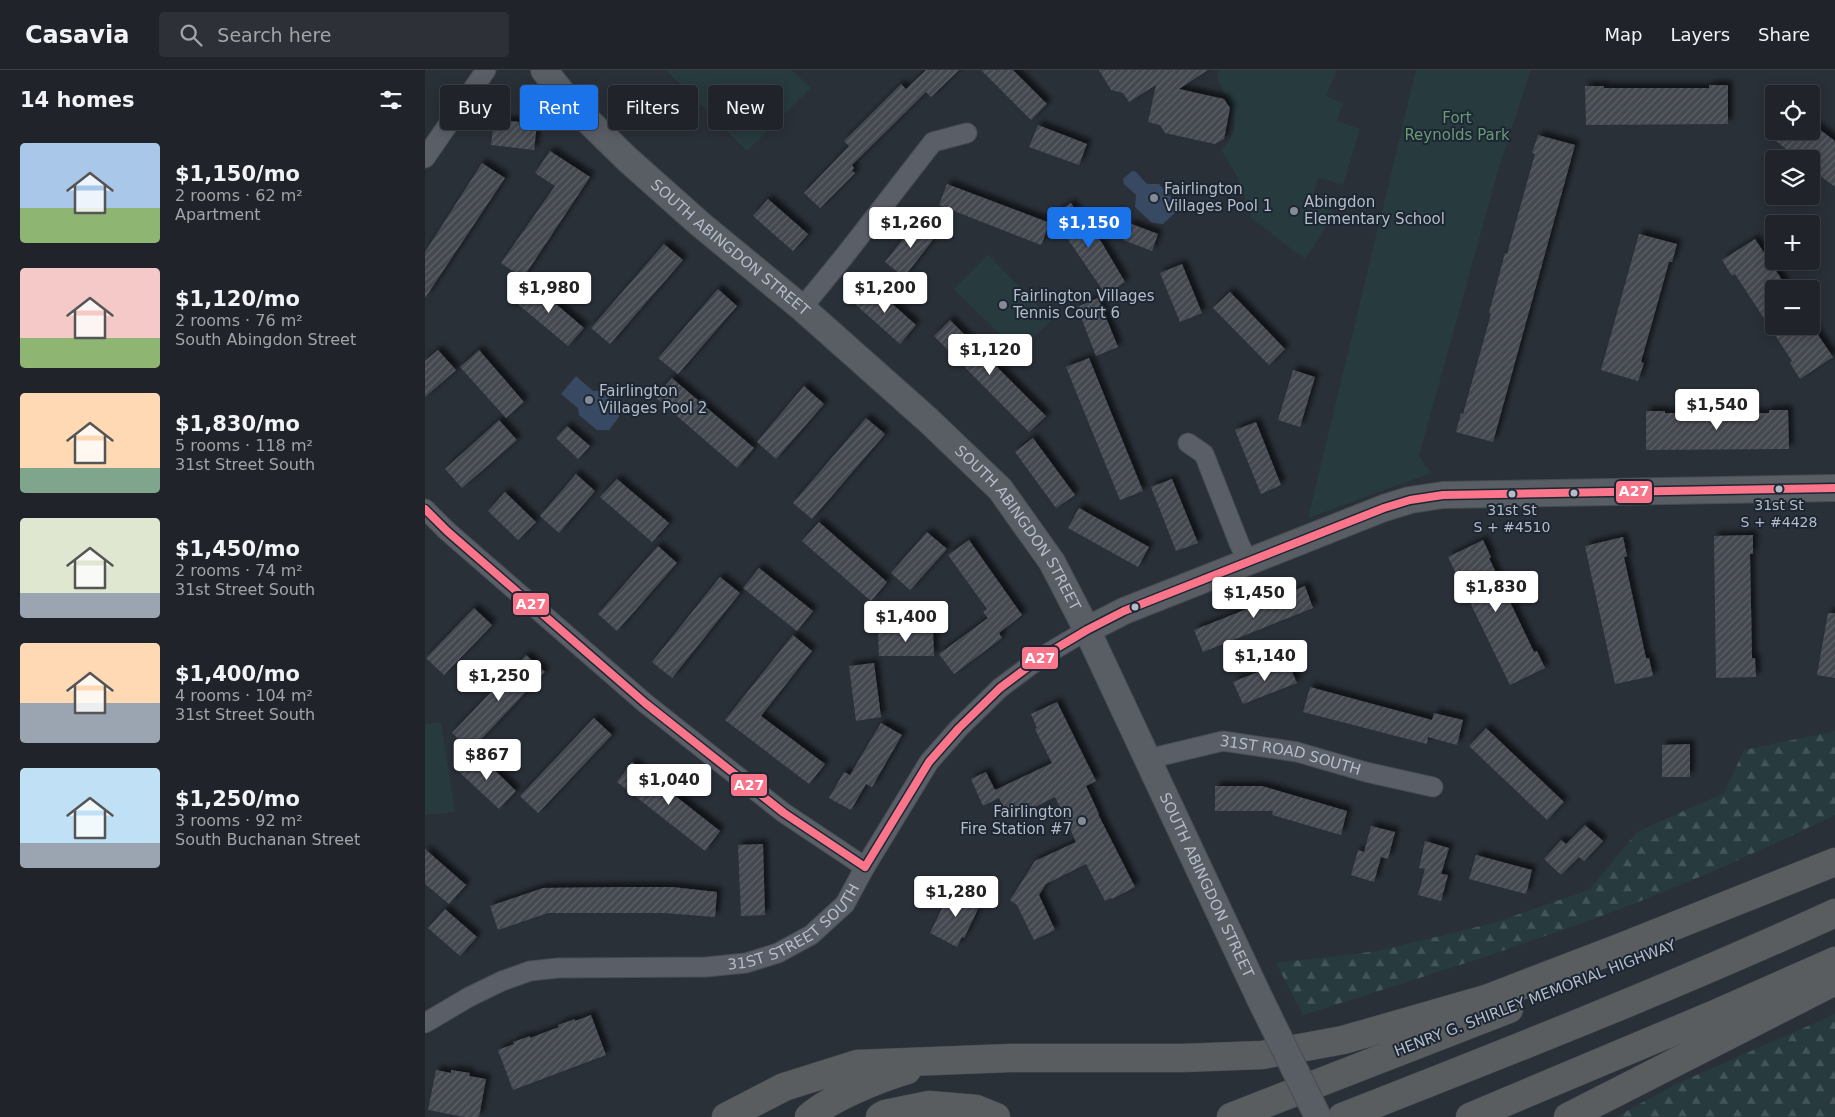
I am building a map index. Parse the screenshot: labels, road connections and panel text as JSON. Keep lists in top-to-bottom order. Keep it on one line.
{"streets":{"highway":["HENRY G. SHIRLEY MEMORIAL HIGHWAY"],"street":["SOUTH ABINGDON STREET","31ST ROAD SOUTH","31ST STREET SOUTH"]},"crossings":[["SOUTH ABINGDON STREET","31ST ROAD SOUTH"],["SOUTH ABINGDON STREET","31ST STREET SOUTH"]],"parks":["Fort Reynolds Park"],"places":["Fairlington Villages Pool 1","Abingdon Elementary School","Fairlington Villages Tennis Court 6","Fairlington Villages Pool 2","31st St S + #4428","31st St S + #4510","Fairlington Fire Station #7"],"lines":["transit line A27"],"page":{"header":"Casavia","search":"Search here","nav":["Map","Layers","Share"],"heading":"14 homes","map_buttons":["+","−"],"chip":["Buy","Rent","Filters","New"],"list":[{"name":"$1,150/mo","note":"2 rooms · 62 m² · Apartment"},{"name":"$1,120/mo","note":"2 rooms · 76 m² · South Abingdon Street"},{"name":"$1,830/mo","note":"5 rooms · 118 m² · 31st Street South"},{"name":"$1,450/mo","note":"2 rooms · 74 m² · 31st Street South"},{"name":"$1,400/mo","note":"4 rooms · 104 m² · 31st Street South"},{"name":"$1,250/mo","note":"3 rooms · 92 m² · South Buchanan Street"}],"price":["$1,260","$1,150","$1,980","$1,200","$1,120","$1,540","$1,830","$1,450","$1,400","$1,140","$1,250","$867","$1,040","$1,280"]}}
